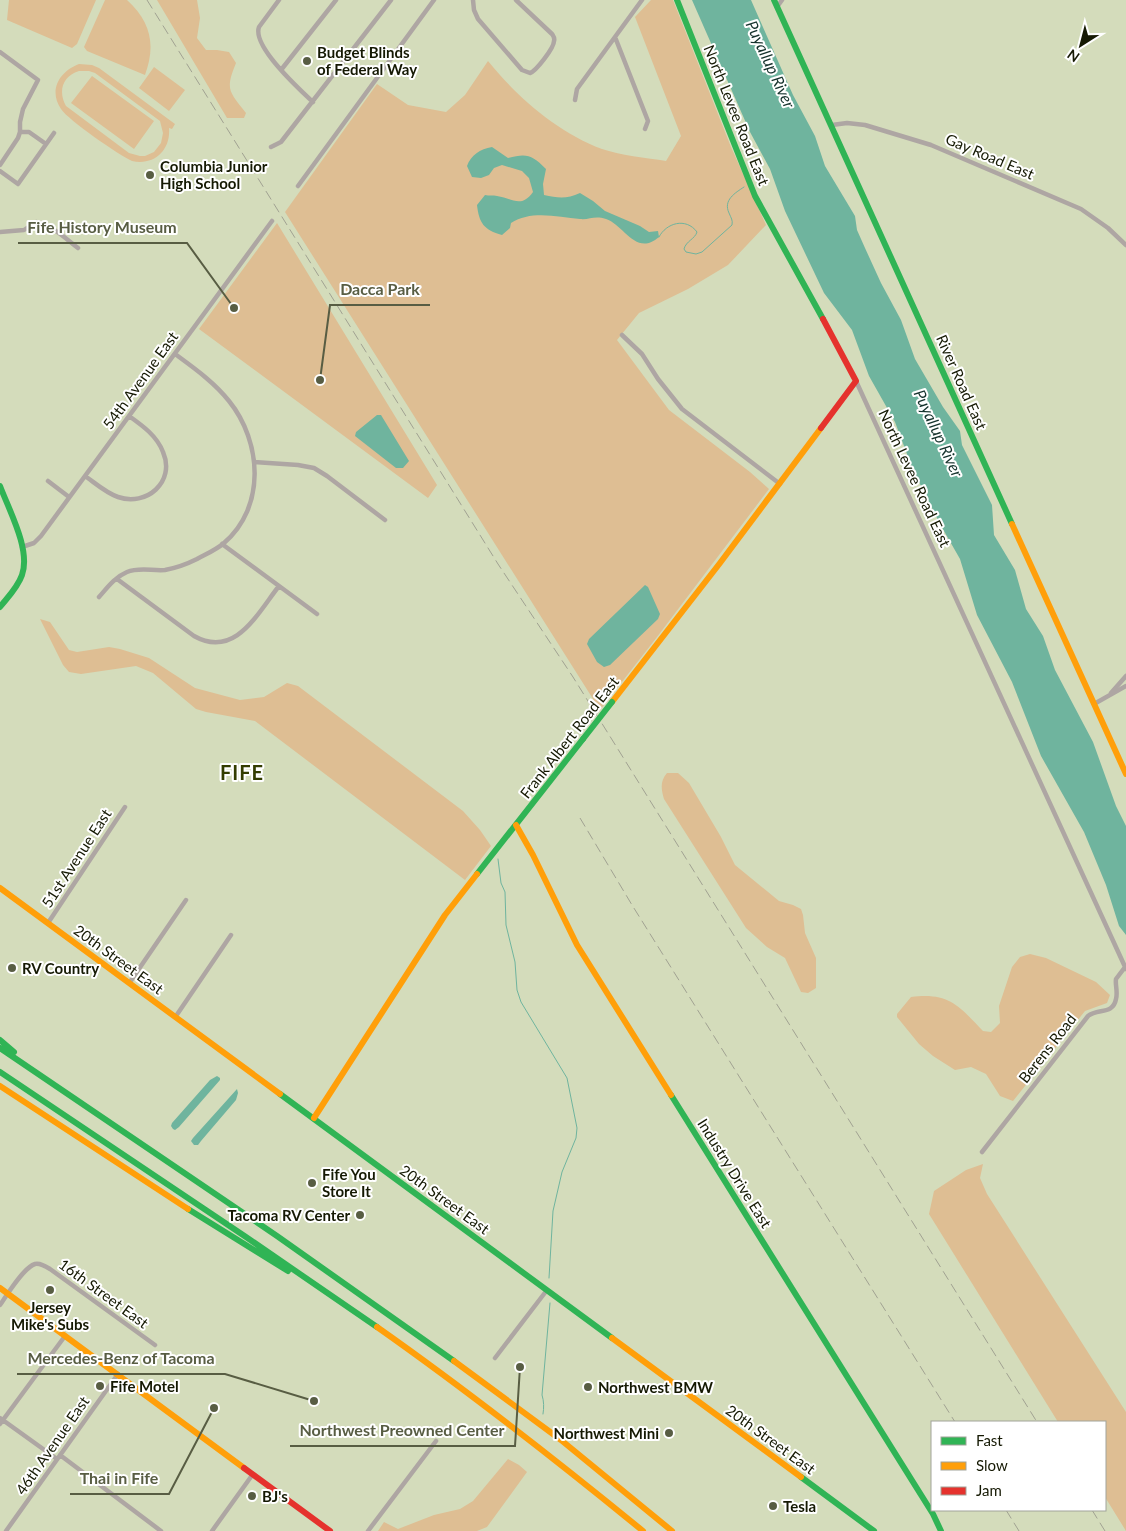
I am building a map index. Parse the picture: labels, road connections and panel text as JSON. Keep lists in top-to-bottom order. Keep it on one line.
{"streets":{"main road":["North Levee Road East","River Road East","Frank Albert Road East","20th Street East","Industry Drive East"],"street":["Gay Road East","54th Avenue East","51st Avenue East","Berens Road","16th Street East","46th Avenue East"]},"crossings":[["North Levee Road East","Frank Albert Road East"],["North Levee Road East","Berens Road"],["Gay Road East","River Road East"],["Frank Albert Road East","20th Street East"],["Frank Albert Road East","Industry Drive East"],["51st Avenue East","20th Street East"]],"districts":["FIFE"],"water":["Puyallup River"],"places":["Budget Blinds of Federal Way","Columbia Junior High School","Fife History Museum","Dacca Park","RV Country","Fife You Store It","Tacoma RV Center","Jersey Mike's Subs","Northwest Preowned Center","Fife Motel","Northwest BMW","Mercedes-Benz of Tacoma","Thai in Fife","Northwest Mini","BJ's","Tesla"],"legend":["Fast","Slow","Jam"],"north":"bottom left"}
